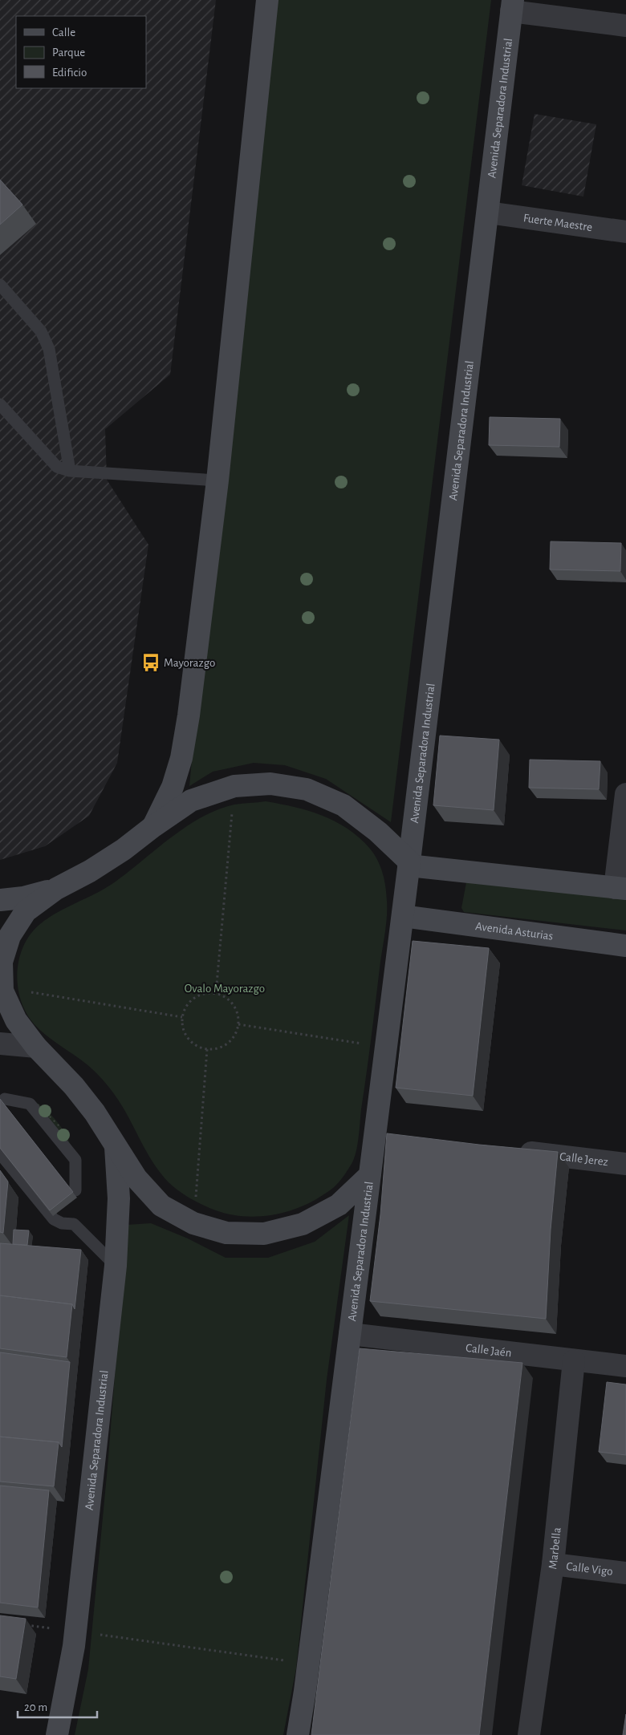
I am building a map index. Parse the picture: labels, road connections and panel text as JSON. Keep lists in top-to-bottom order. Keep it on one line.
{"streets":{"main road":["Avenida Separadora Industrial","Avenida Asturias"],"street":["Fuerte Maestre","Calle Jerez","Calle Jaén","Marbella","Calle Vigo"]},"crossings":[["Avenida Separadora Industrial","Fuerte Maestre"],["Avenida Separadora Industrial","Avenida Asturias"],["Avenida Separadora Industrial","Calle Jaén"],["Calle Jaén","Marbella"],["Marbella","Calle Vigo"]],"parks":["Ovalo Mayorazgo"],"places":{"bus stop":["Mayorazgo"]},"legend":["Calle","Parque","Edificio"],"scale_bar":"20 m"}
